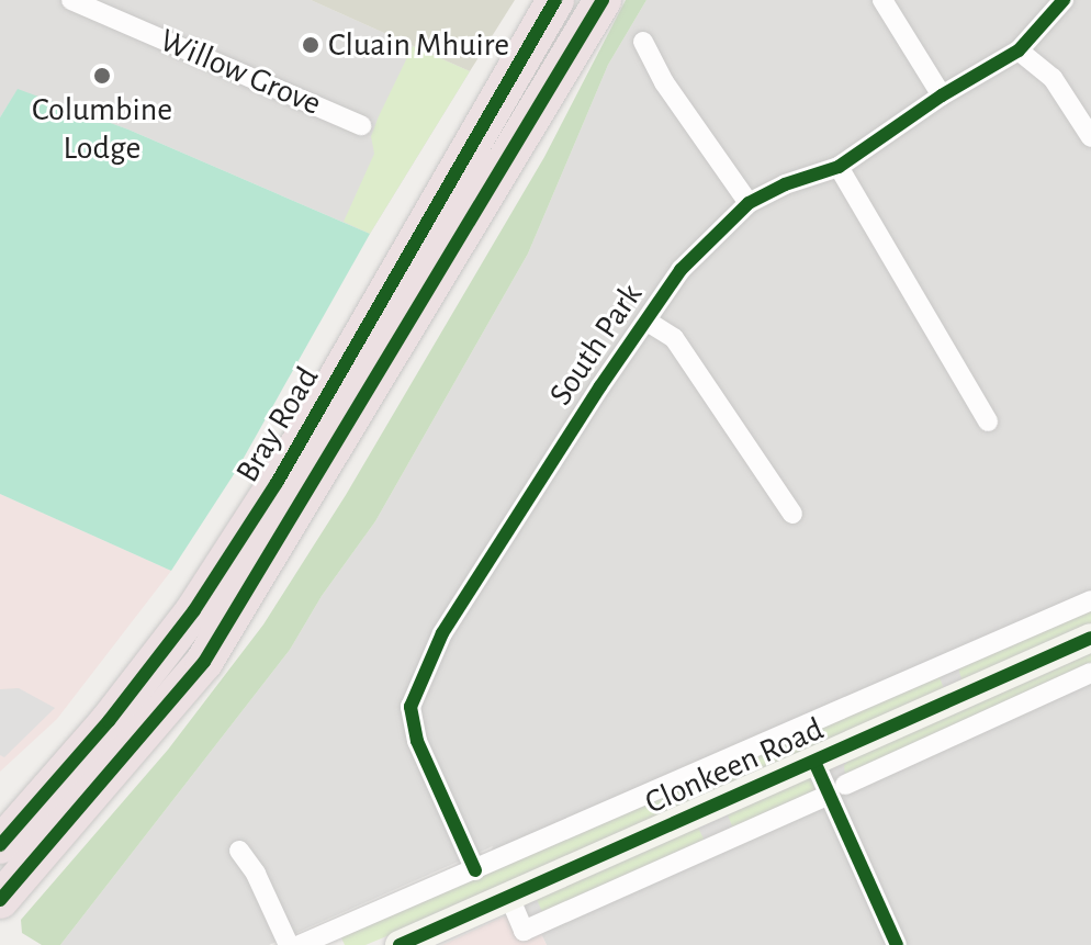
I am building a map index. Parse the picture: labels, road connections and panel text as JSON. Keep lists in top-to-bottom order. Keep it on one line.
{"streets":{"highway":["Bray Road"],"main road":["Clonkeen Road"],"street":["Willow Grove","South Park"]},"crossings":[["South Park","Clonkeen Road"]],"places":["Cluain Mhuire","Columbine Lodge"]}
